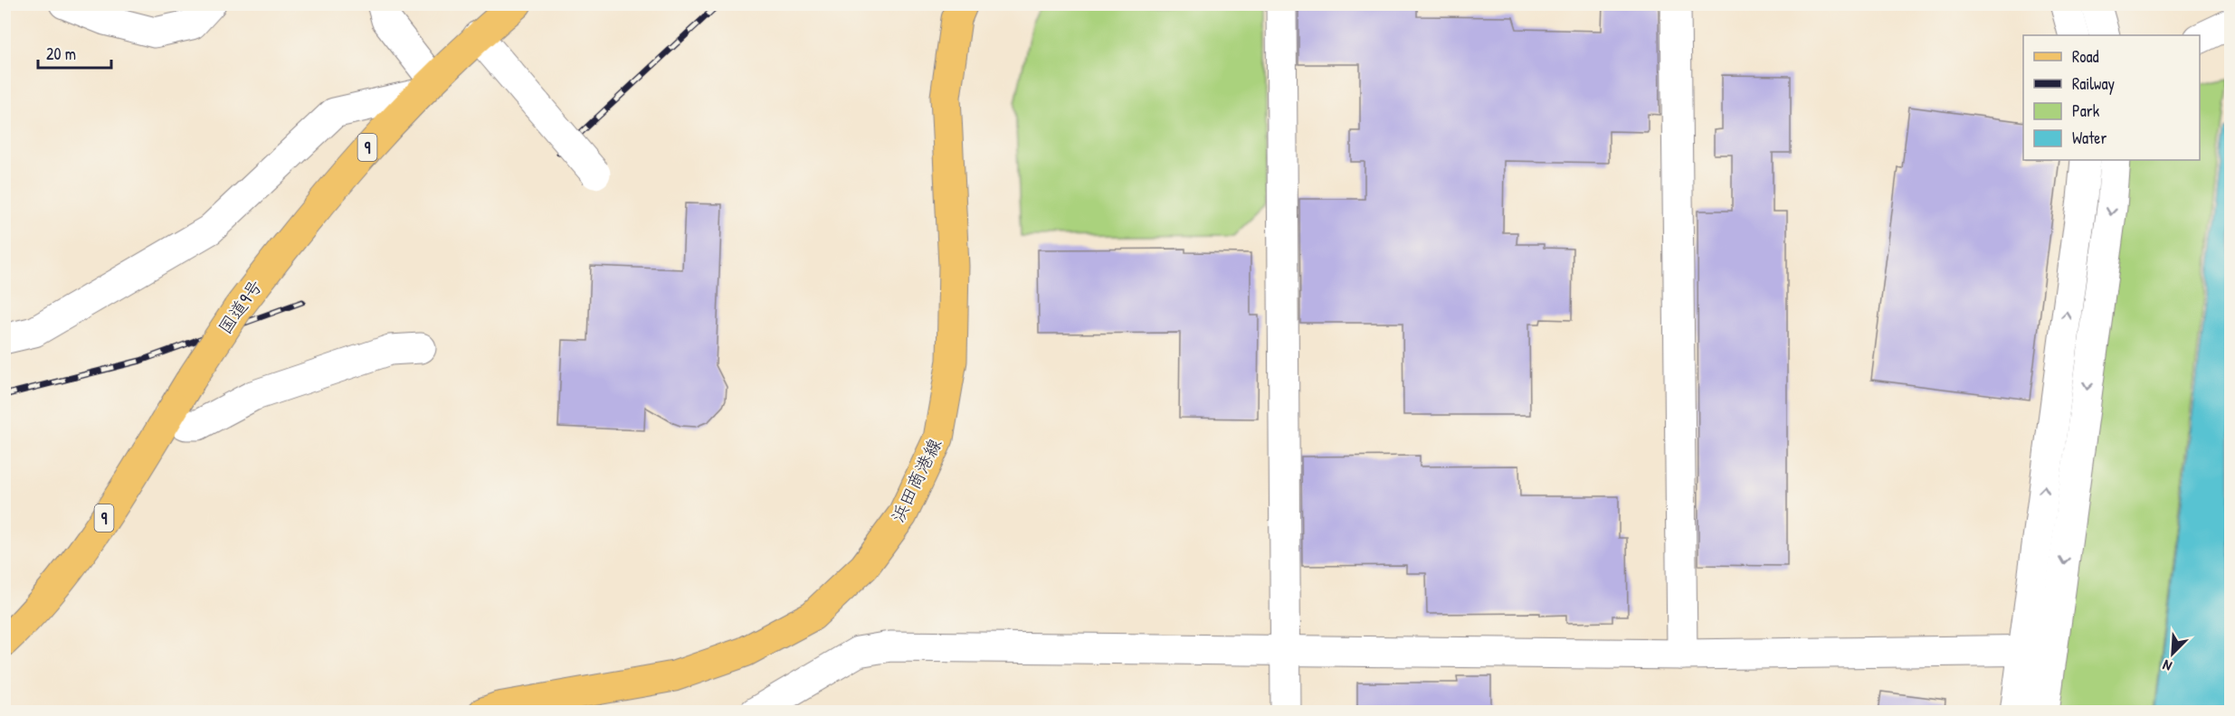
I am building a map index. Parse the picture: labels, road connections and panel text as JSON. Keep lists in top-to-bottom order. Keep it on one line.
{"streets":{"main road":["9","国道9号","浜田商港線"]},"legend":["Road","Railway","Park","Water"],"scale_bar":"20 m","north":"bottom left"}
